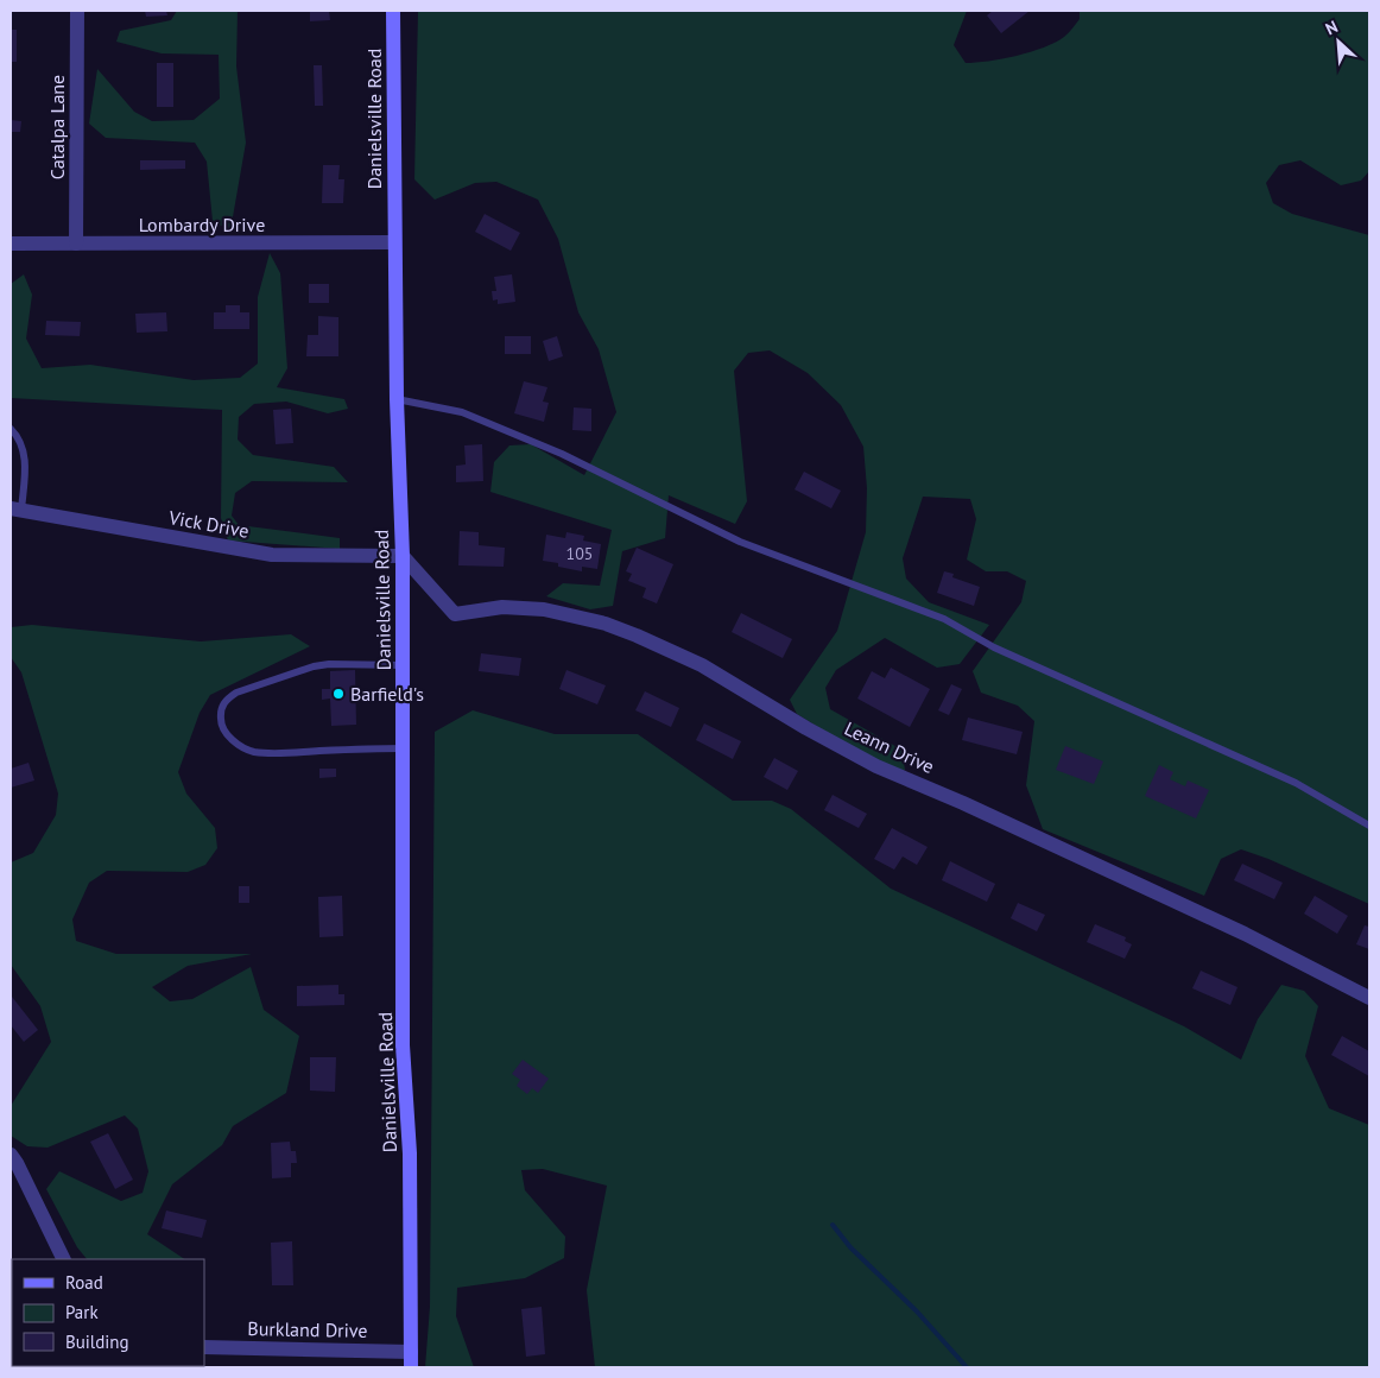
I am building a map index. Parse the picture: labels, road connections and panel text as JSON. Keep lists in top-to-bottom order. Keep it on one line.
{"streets":{"main road":["Danielsville Road"],"street":["Catalpa Lane","Lombardy Drive","Vick Drive","Leann Drive","Burkland Drive"]},"crossings":[["Danielsville Road","Lombardy Drive"],["Danielsville Road","Vick Drive"],["Danielsville Road","Leann Drive"],["Danielsville Road","Burkland Drive"],["Catalpa Lane","Lombardy Drive"],["Vick Drive","Leann Drive"]],"places":["Barfield's"],"house_numbers":["105"],"legend":["Road","Park","Building"],"north":"top left"}
